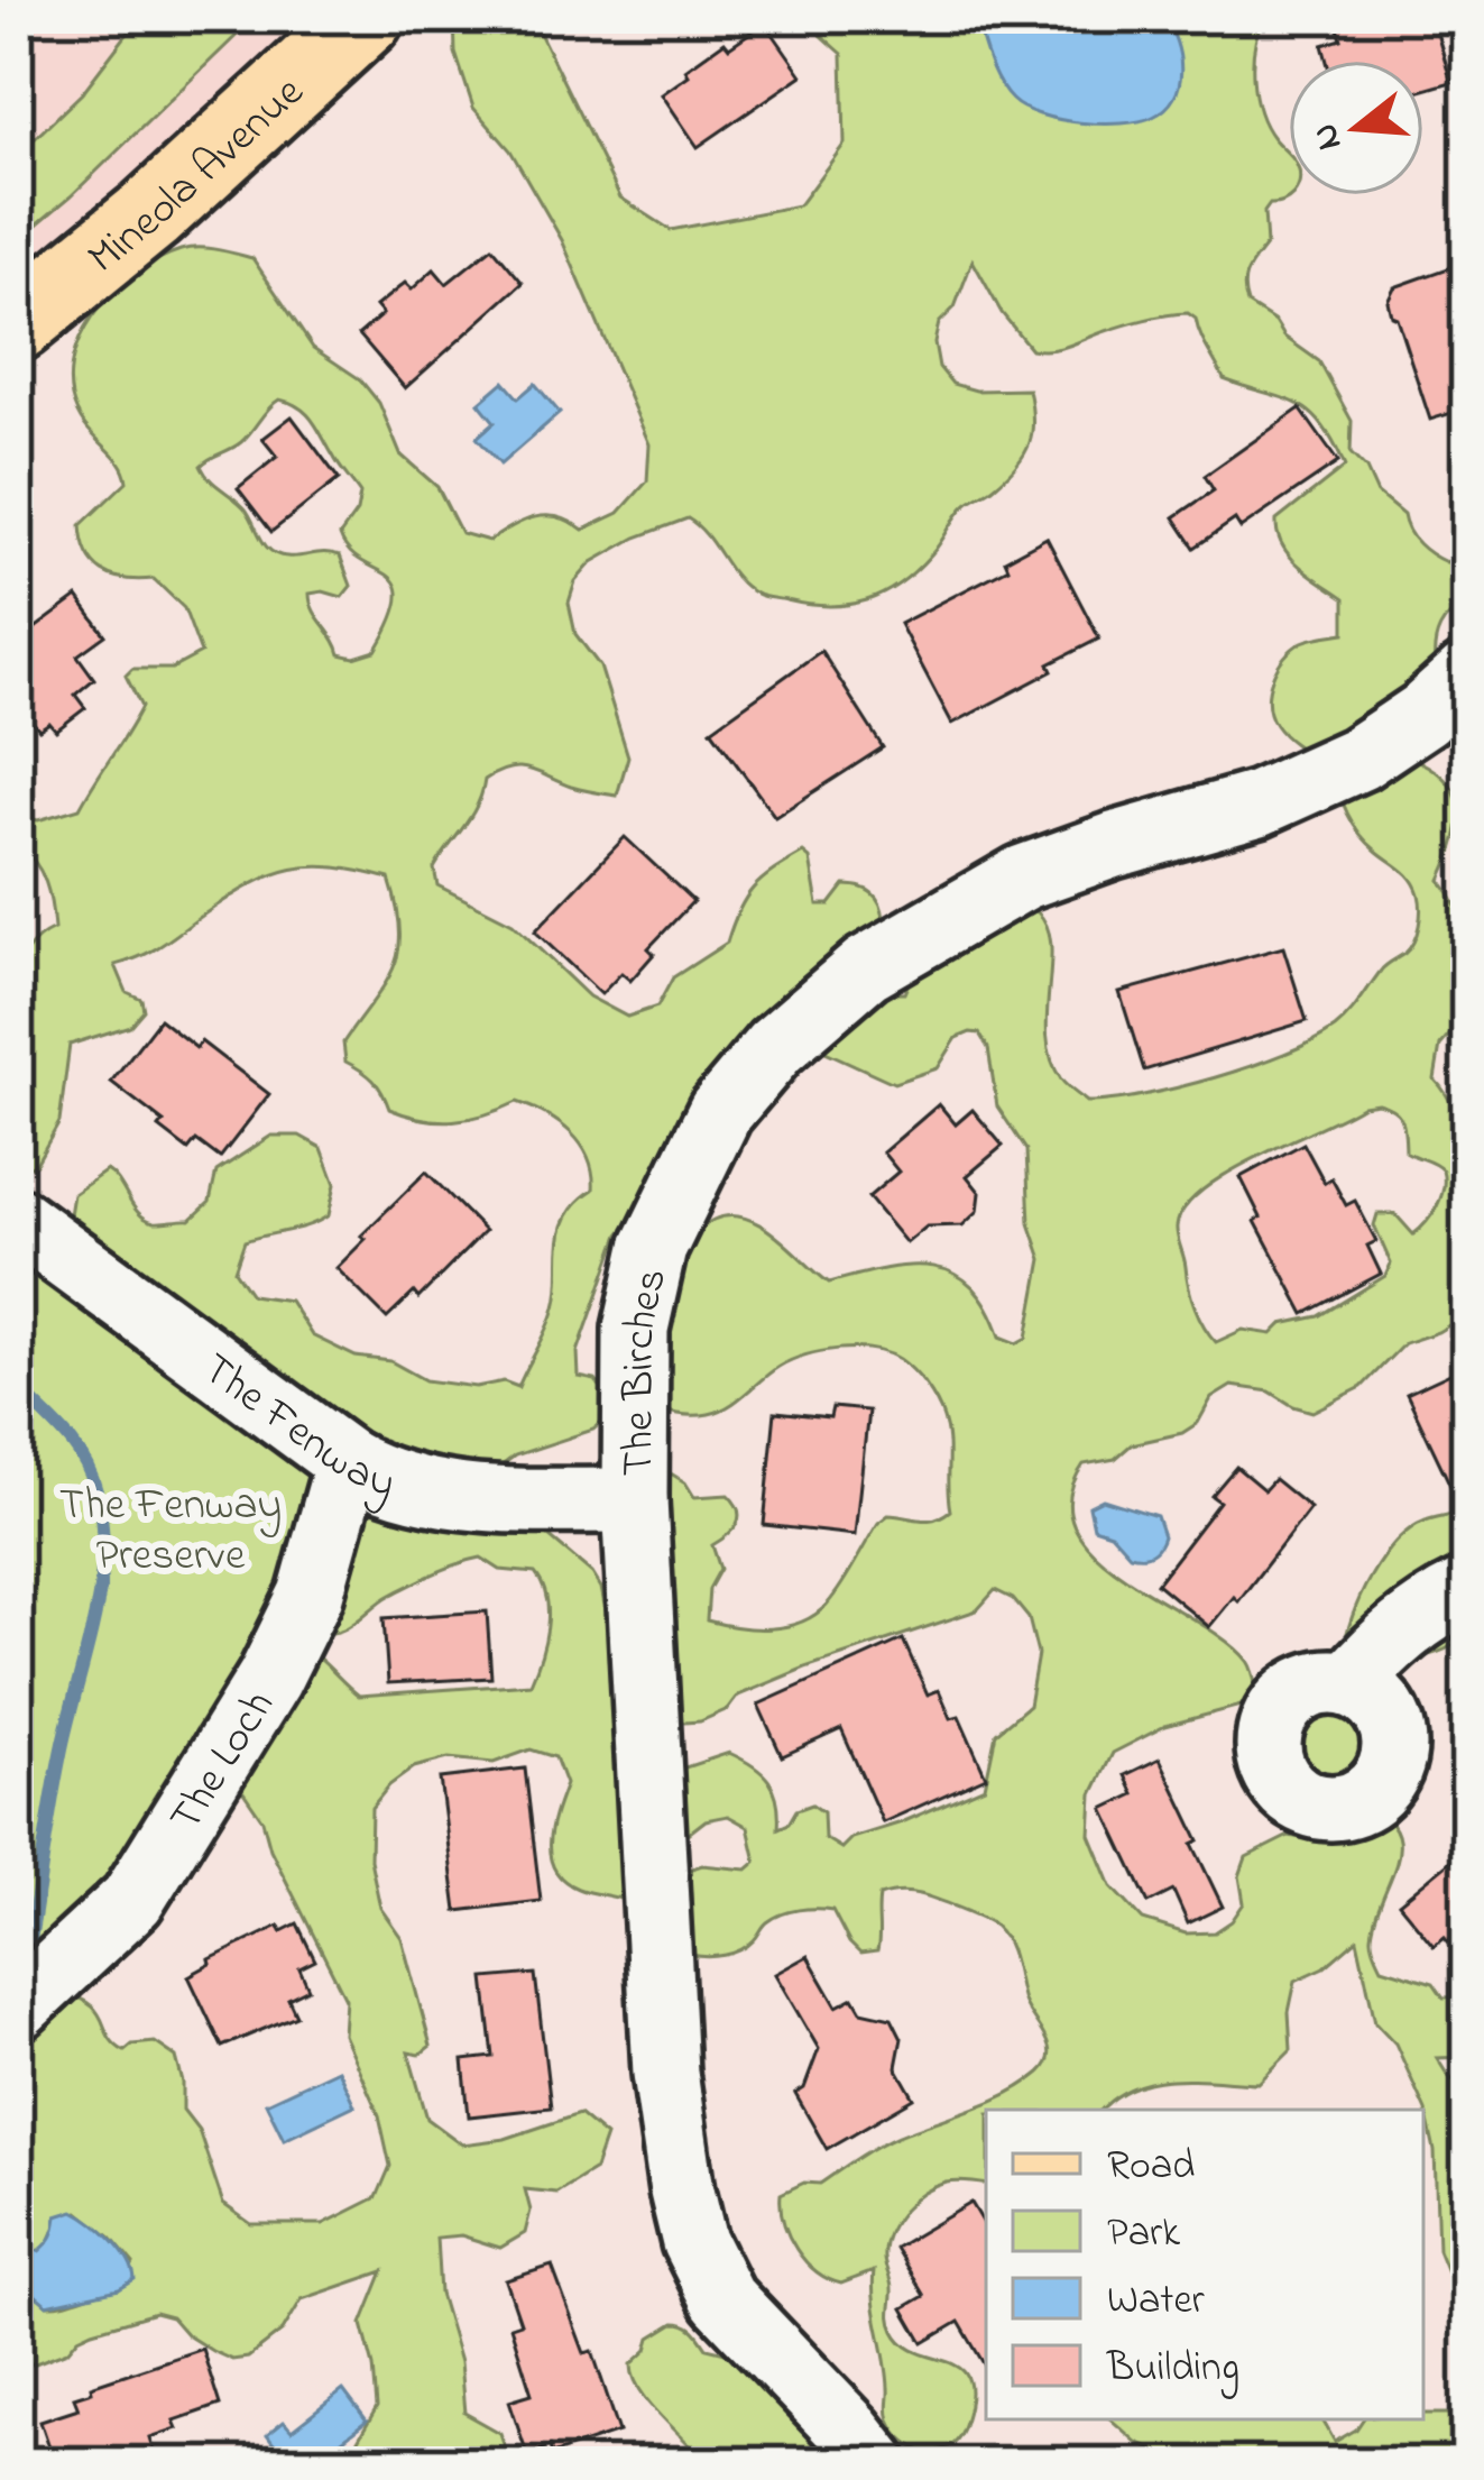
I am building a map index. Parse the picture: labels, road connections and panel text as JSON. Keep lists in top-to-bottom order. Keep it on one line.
{"streets":{"main road":["Mineola Avenue"],"street":["The Birches","The Fenway","The Loch"]},"crossings":[["The Birches","The Fenway"],["The Fenway","The Loch"]],"parks":["The Fenway Preserve"],"legend":["Road","Park","Water","Building"],"north":"left"}
